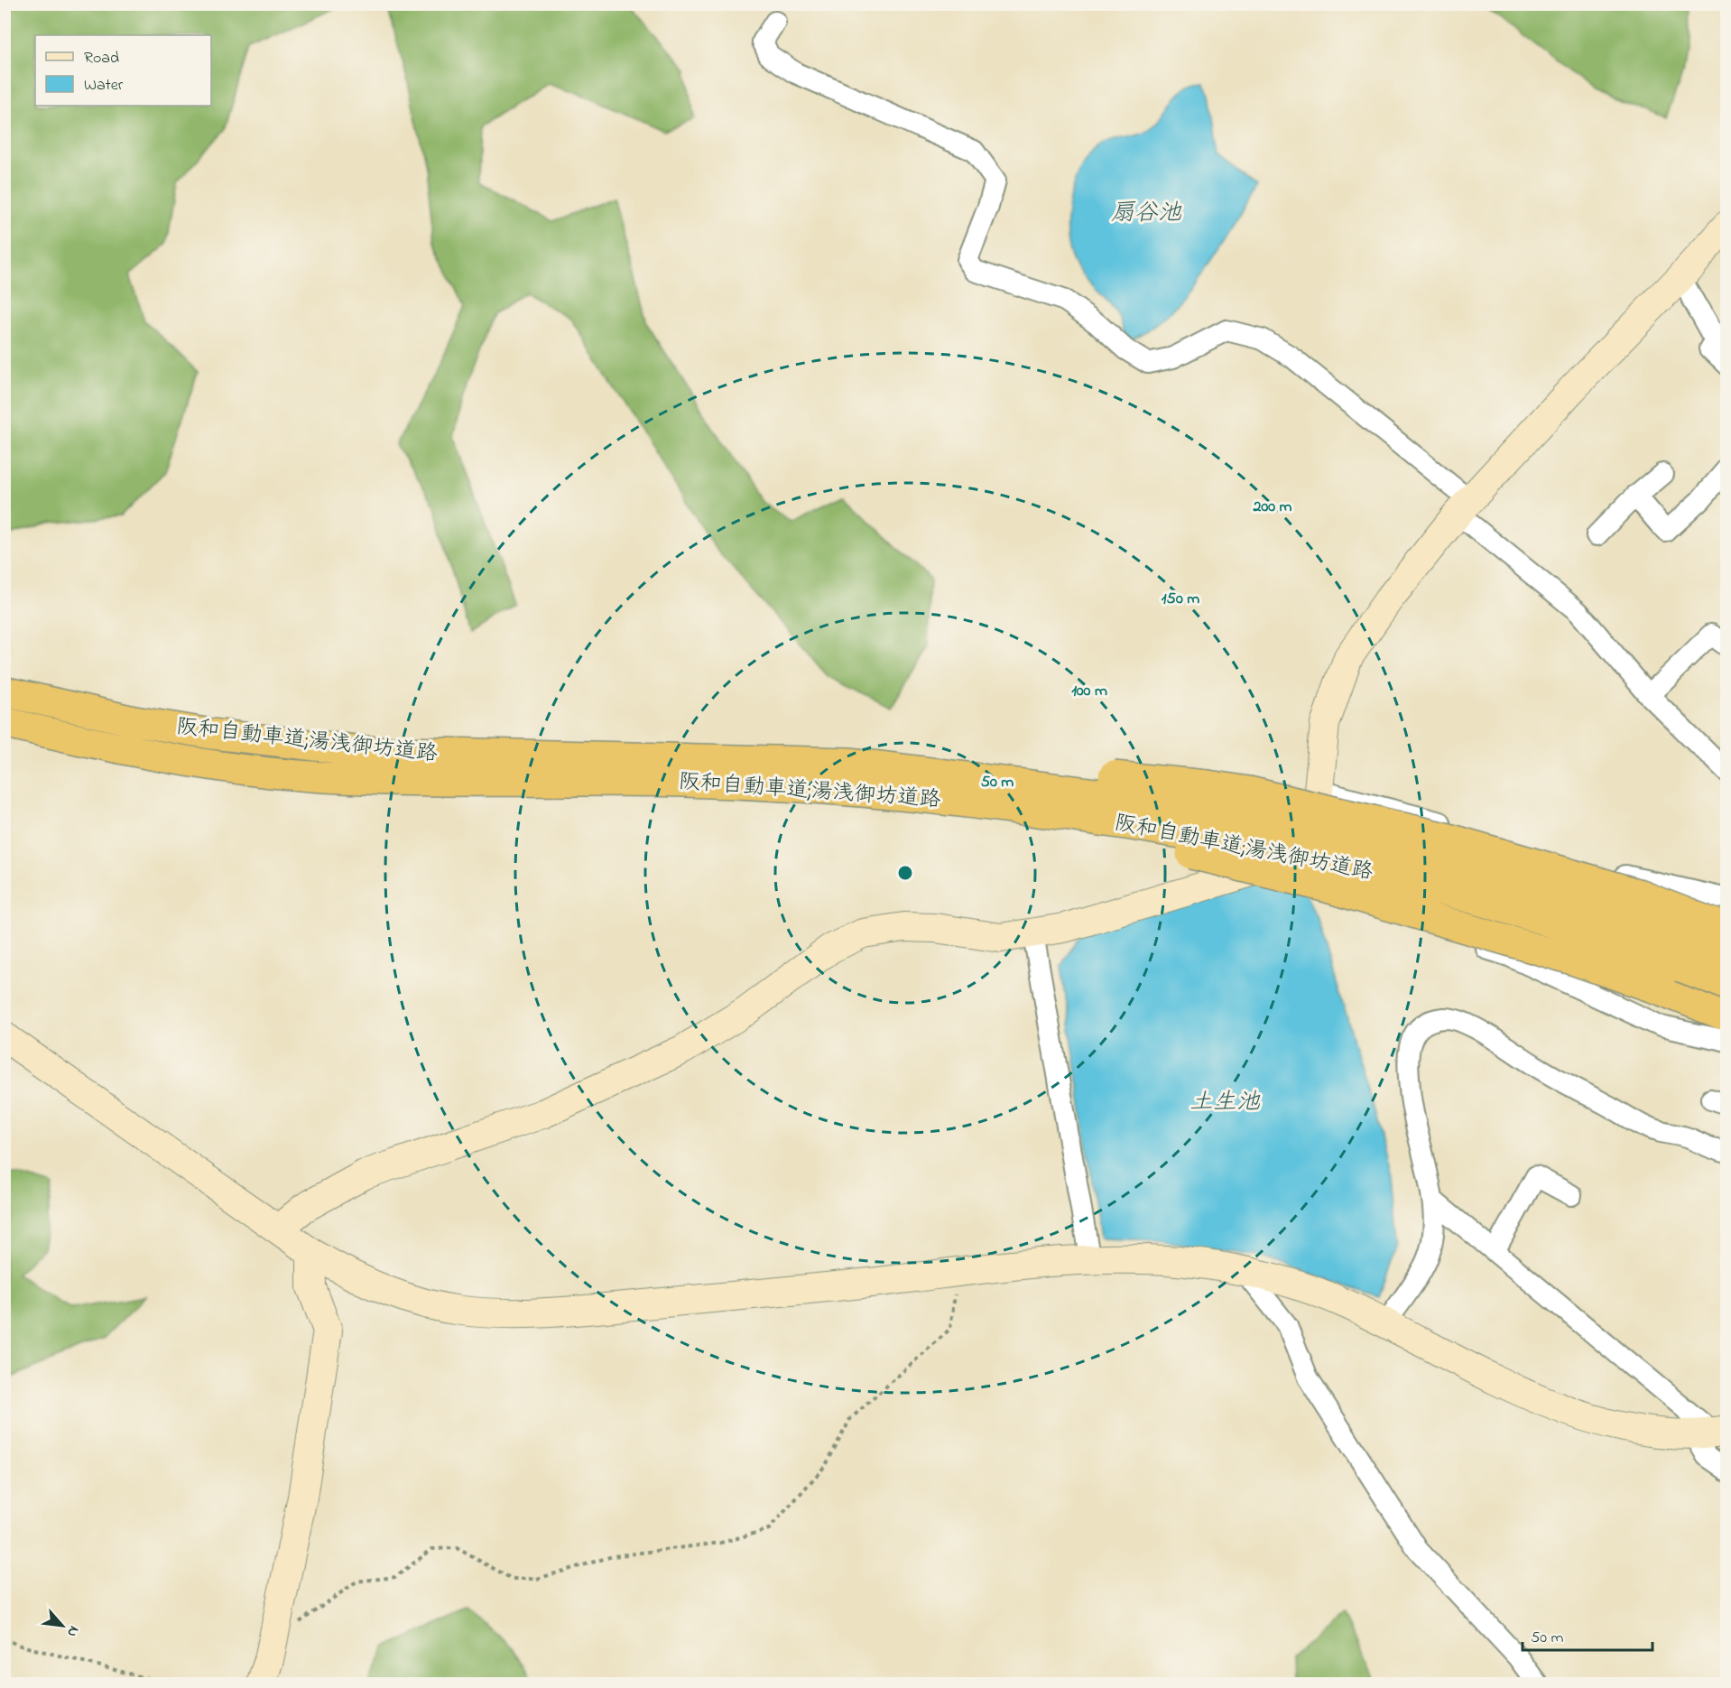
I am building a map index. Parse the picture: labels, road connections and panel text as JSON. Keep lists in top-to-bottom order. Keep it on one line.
{"streets":{"highway":["阪和自動車道;湯浅御坊道路"]},"water":["扇谷池","土生池"],"legend":["Road","Water"],"scale_bar":"50 m","north":"bottom right","rings":["200 m","150 m","100 m","50 m"]}
